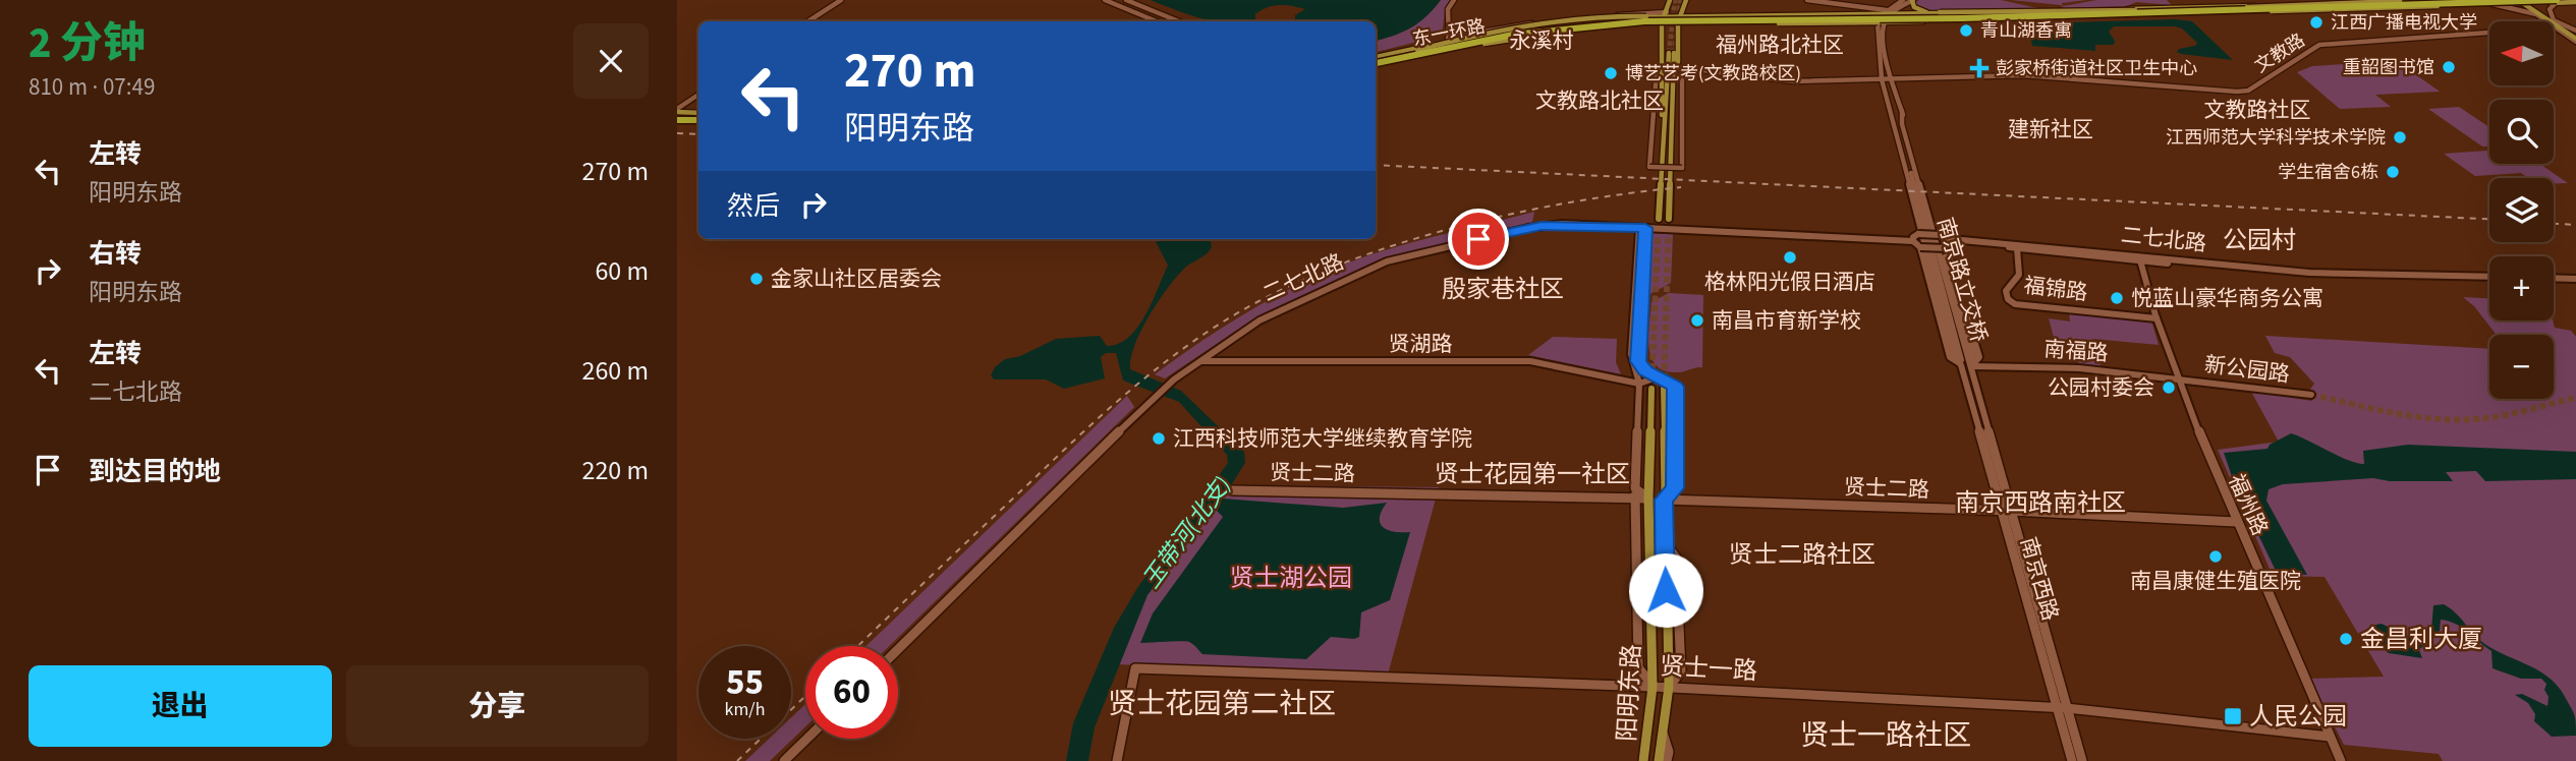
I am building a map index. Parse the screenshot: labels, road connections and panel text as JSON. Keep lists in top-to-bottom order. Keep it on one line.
{"streets":{"highway":["东一环路"],"main road":["文教路","二七北路","南京路立交桥","福锦路","贤湖路","南福路","新公园路","贤士二路","福州路","南京西路","贤士一路","阳明东路"]},"crossings":[["文教路","南京路立交桥"],["二七北路","福锦路"],["二七北路","贤湖路"],["二七北路","福州路"],["二七北路","阳明东路"],["南京路立交桥","南福路"],["南京路立交桥","南京西路"],["福锦路","福州路"],["南福路","新公园路"],["南福路","福州路"],["南福路","南京西路"],["新公园路","福州路"],["贤士二路","福州路"],["贤士二路","南京西路"],["贤士二路","阳明东路"],["福州路","贤士一路"],["南京西路","贤士一路"],["贤士一路","阳明东路"]],"districts":["永溪村","福州路北社区","文教路北社区","文教路社区","建新社区","公园村","殷家巷社区","贤士花园第一社区","南京西路南社区","贤士二路社区","贤士花园第二社区","贤士一路社区"],"water":["玉带河(北支)"],"parks":["贤士湖公园"],"places":{"other":["江西广播电视大学","青山湖香寓","重韶图书馆","博艺艺考(文教路校区)","江西师范大学科学技术学院","学生宿舍6栋","格林阳光假日酒店","金家山社区居委会","悦蓝山豪华商务公寓","南昌市育新学校","公园村委会","江西科技师范大学继续教育学院","南昌康健生殖医院","金昌利大厦"],"health":["彭家桥街道社区卫生中心"],"transit":["人民公园"]},"north":"left","page":{"heading":["2 分钟","810 m · 07:49"],"map_buttons":["+","−"],"turn":["270 m","阳明东路"],"list":[{"name":"左转","note":"阳明东路","value":"270 m"},{"name":"右转","note":"阳明东路","value":"60 m"},{"name":"左转","note":"二七北路","value":"260 m"},{"name":"到达目的地","value":"220 m"}],"then":"然后","speed":"55 km/h","limit":"60","buttons":["退出","分享"]}}
